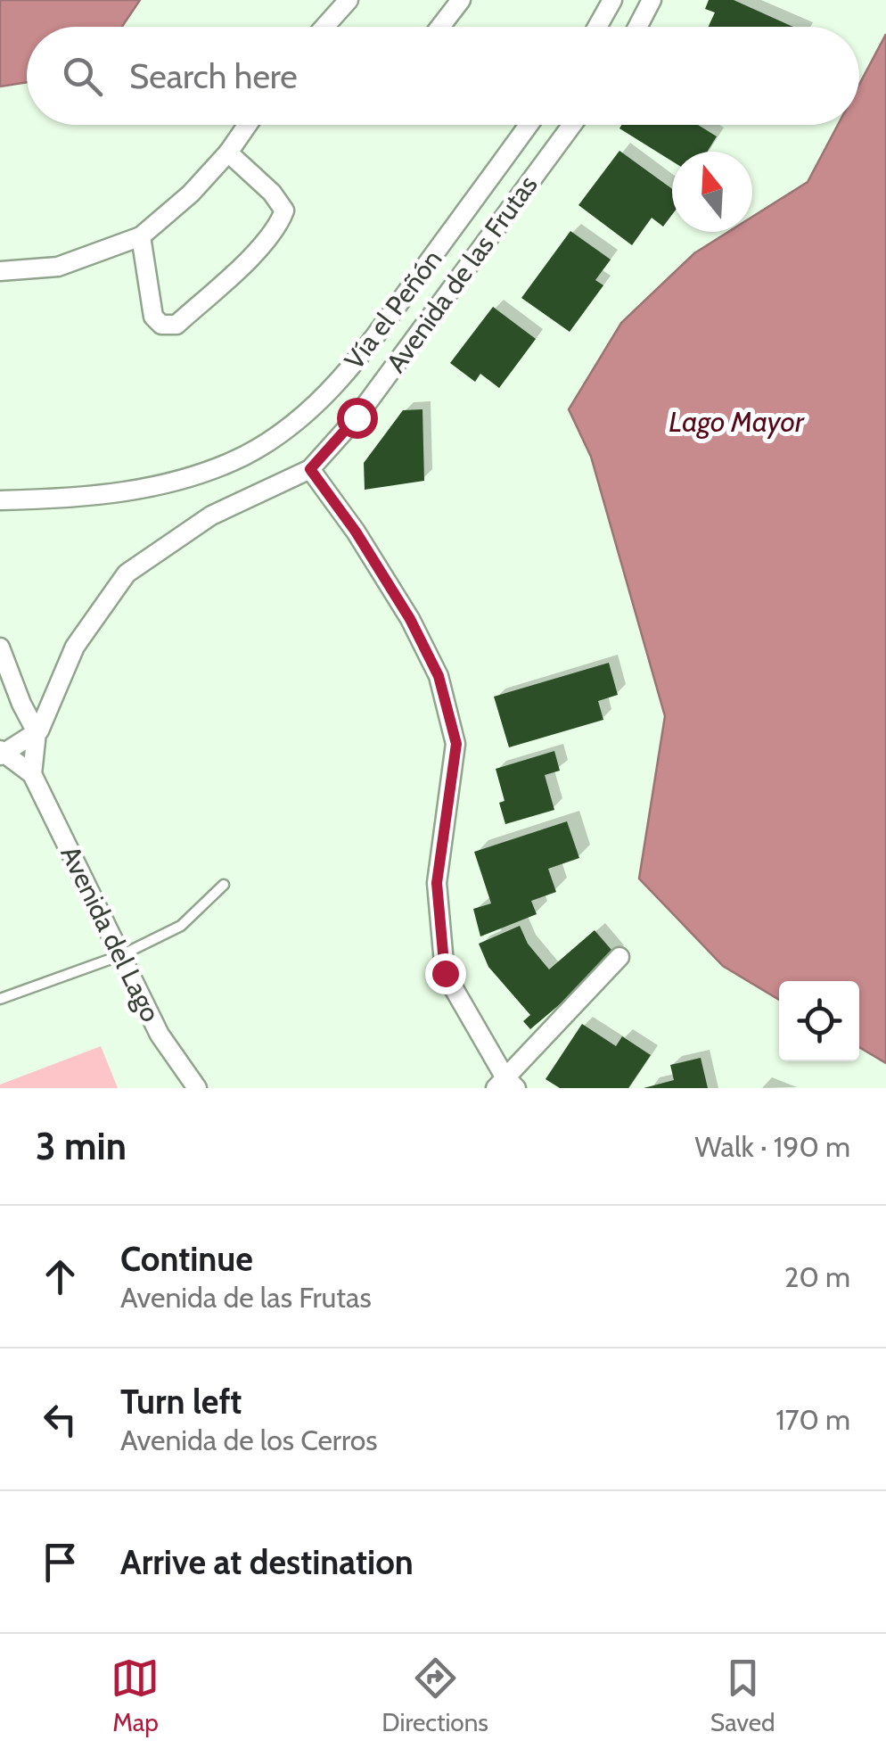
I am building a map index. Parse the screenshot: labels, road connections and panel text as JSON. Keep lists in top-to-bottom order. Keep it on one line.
{"streets":{"street":["Avenida de las Frutas","Vía el Peñón","Avenida del Lago"]},"water":["Lago Mayor"],"north":"top","page":{"search":"Search here","heading":["3 min","Walk · 190 m"],"list":[["Continue","Avenida de las Frutas","20 m"],["Turn left","Avenida de los Cerros","170 m"],"Arrive at destination"],"nav":["Map","Directions","Saved"]}}
